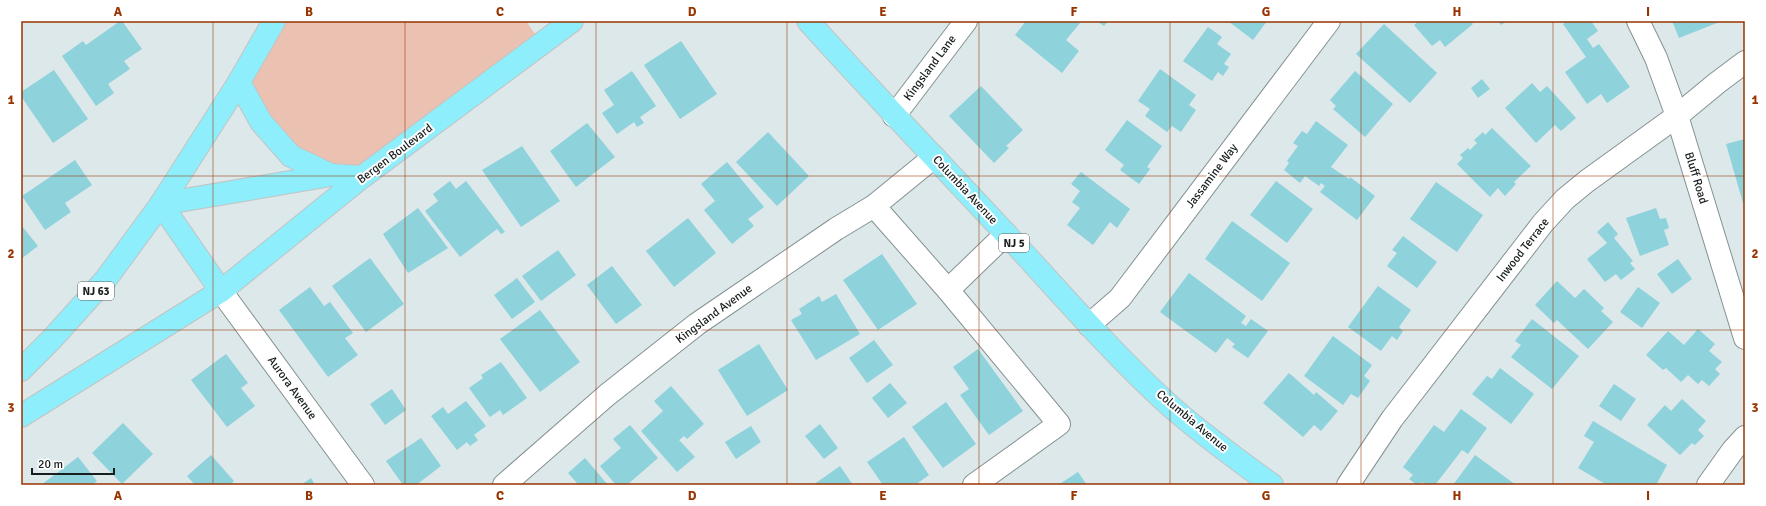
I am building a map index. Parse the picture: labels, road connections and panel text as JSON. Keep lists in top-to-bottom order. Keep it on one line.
{"streets":{"main road":["Bergen Boulevard","Columbia Avenue","NJ 5","NJ 63"],"street":["Kingsland Lane","Jassamine Way","Bluff Road","Inwood Terrace","Kingsland Avenue","Aurora Avenue"]},"crossings":[["Kingsland Lane","Columbia Avenue"],["Bergen Boulevard","Aurora Avenue"],["Jassamine Way","Columbia Avenue"],["Bluff Road","Inwood Terrace"],["Columbia Avenue","Kingsland Avenue"]],"scale_bar":"20 m","grid":{"columns":["A","B","C","D","E","F","G","H","I"],"rows":["1","2","3"]}}
